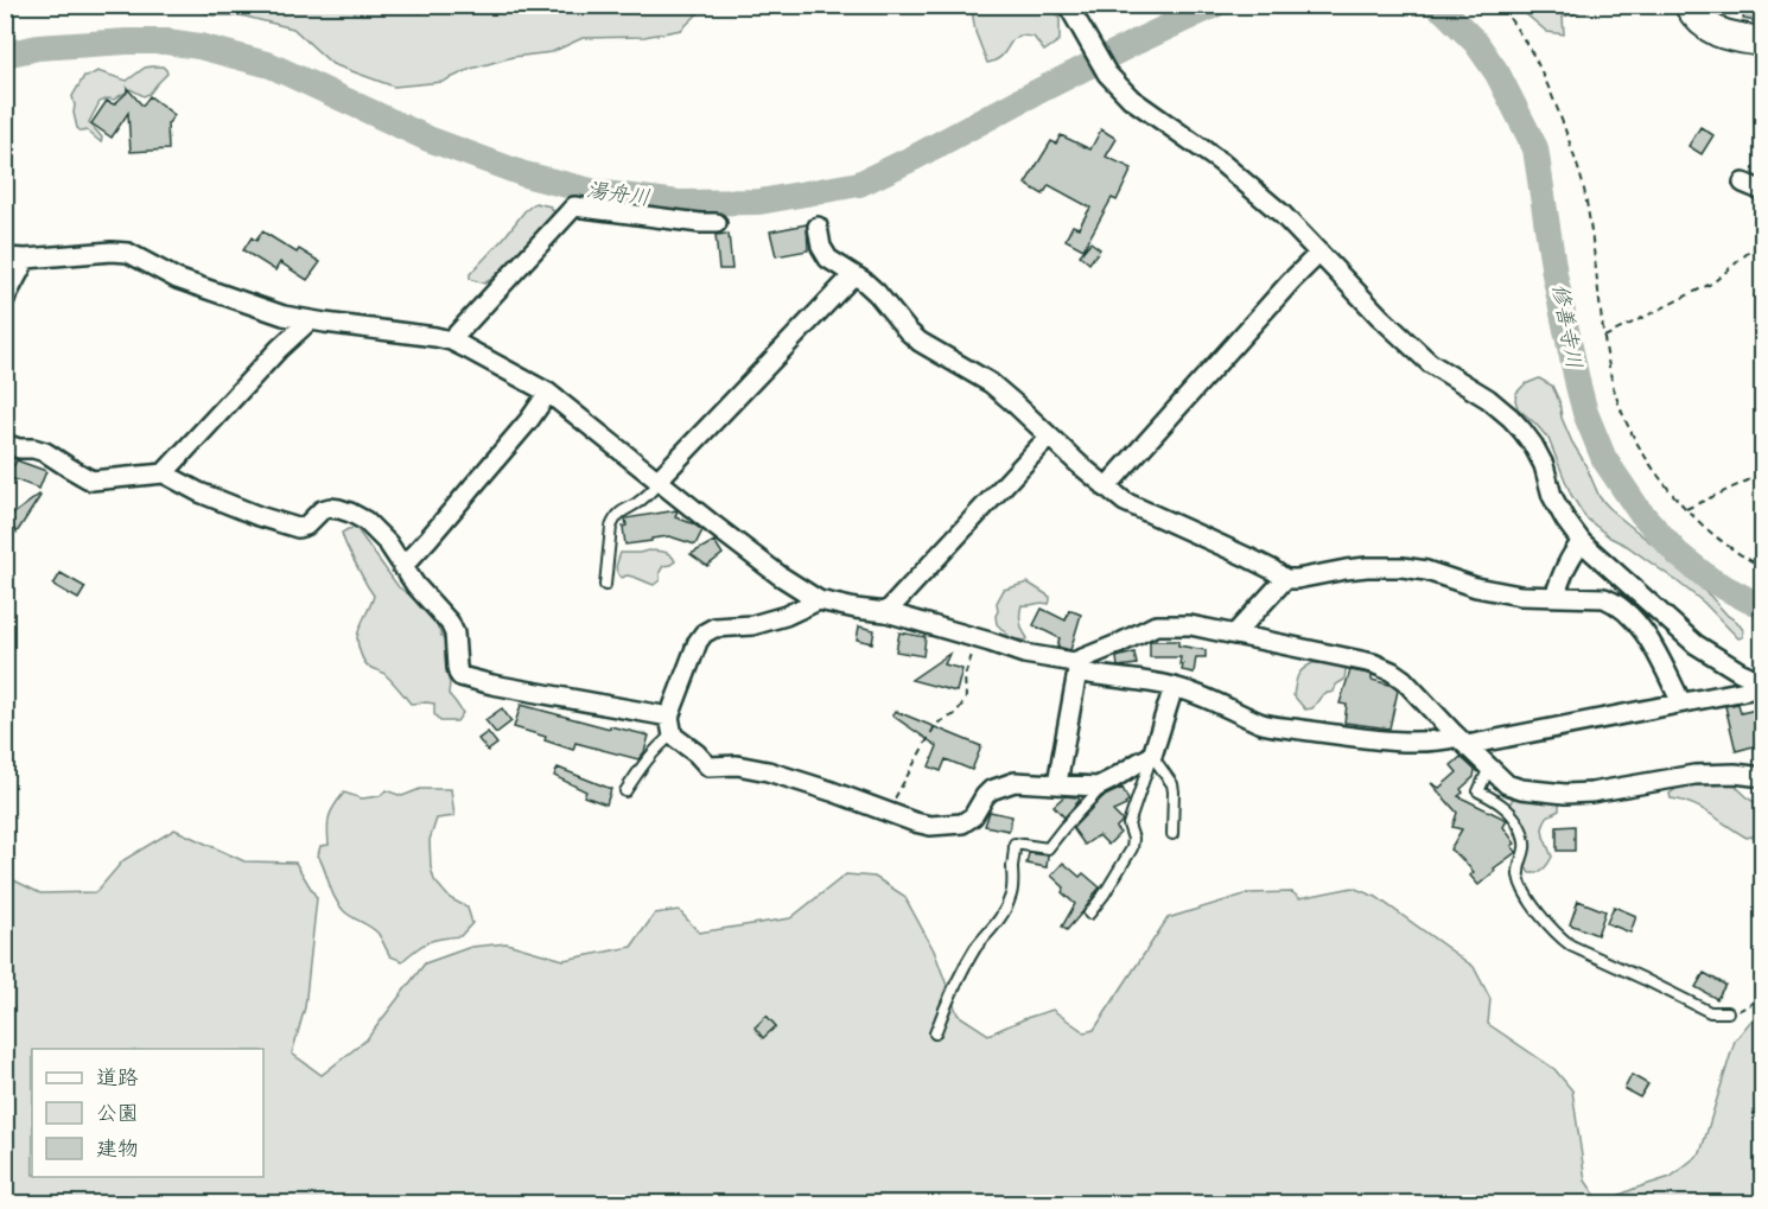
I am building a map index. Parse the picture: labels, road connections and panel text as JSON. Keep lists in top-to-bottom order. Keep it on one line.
{"water":["湯舟川","修善寺川"],"legend":["道路","公園","建物"]}
